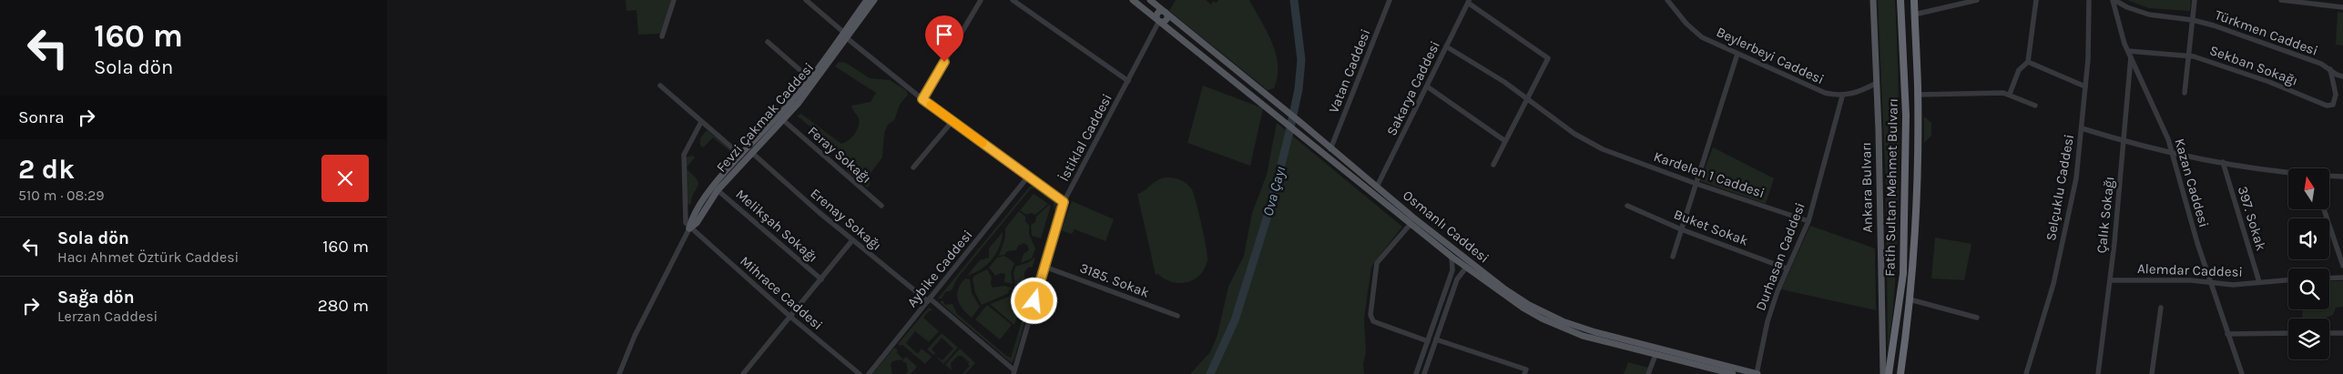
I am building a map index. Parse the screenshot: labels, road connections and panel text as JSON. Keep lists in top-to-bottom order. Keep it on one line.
{"streets":{"highway":["Fatih Sultan Mehmet Bulvarı"],"main road":["Fevzi Çakmak Caddesi","Ankara Bulvarı","Osmanlı Caddesi"],"street":["Türkmen Caddesi","Beylerbeyi Caddesi","Sekban Sokağı","Vatan Caddesi","Sakarya Caddesi","İstiklal Caddesi","Feray Sokağı","Kardelen 1 Caddesi","Kazan Caddesi","Selçuklu Caddesi","Çalık Sokağı","397. Sokak","Erenay Sokağı","Melikşah Sokağı","Buket Sokak","Durhasan Caddesi","Aybike Caddesi","Alemdar Caddesi","3185. Sokak","Mihrace Caddesi"]},"crossings":[["Türkmen Caddesi","Sekban Sokağı"],["Türkmen Caddesi","Kazan Caddesi"],["Beylerbeyi Caddesi","Durhasan Caddesi"],["Sekban Sokağı","Kazan Caddesi"],["Sekban Sokağı","Çalık Sokağı"],["Vatan Caddesi","Osmanlı Caddesi"],["Sakarya Caddesi","Kardelen 1 Caddesi"],["Sakarya Caddesi","Osmanlı Caddesi"],["Fevzi Çakmak Caddesi","Feray Sokağı"],["Fevzi Çakmak Caddesi","Erenay Sokağı"],["Fevzi Çakmak Caddesi","Melikşah Sokağı"],["Fevzi Çakmak Caddesi","Mihrace Caddesi"],["İstiklal Caddesi","Erenay Sokağı"],["İstiklal Caddesi","Osmanlı Caddesi"],["İstiklal Caddesi","3185. Sokak"],["Kardelen 1 Caddesi","Durhasan Caddesi"],["Kazan Caddesi","Çalık Sokağı"],["Kazan Caddesi","Alemdar Caddesi"],["Çalık Sokağı","Alemdar Caddesi"],["397. Sokak","Alemdar Caddesi"],["Erenay Sokağı","Aybike Caddesi"],["Osmanlı Caddesi","Durhasan Caddesi"],["Buket Sokak","Durhasan Caddesi"]],"water":["Ova Çayı"],"north":"top","page":{"turn":["160 m","Sola dön"],"then":"Sonra","heading":["2 dk","510 m · 08:29"],"list":[{"name":"Sola dön","note":"Hacı Ahmet Öztürk Caddesi","value":"160 m"},{"name":"Sağa dön","note":"Lerzan Caddesi","value":"280 m"}]}}
